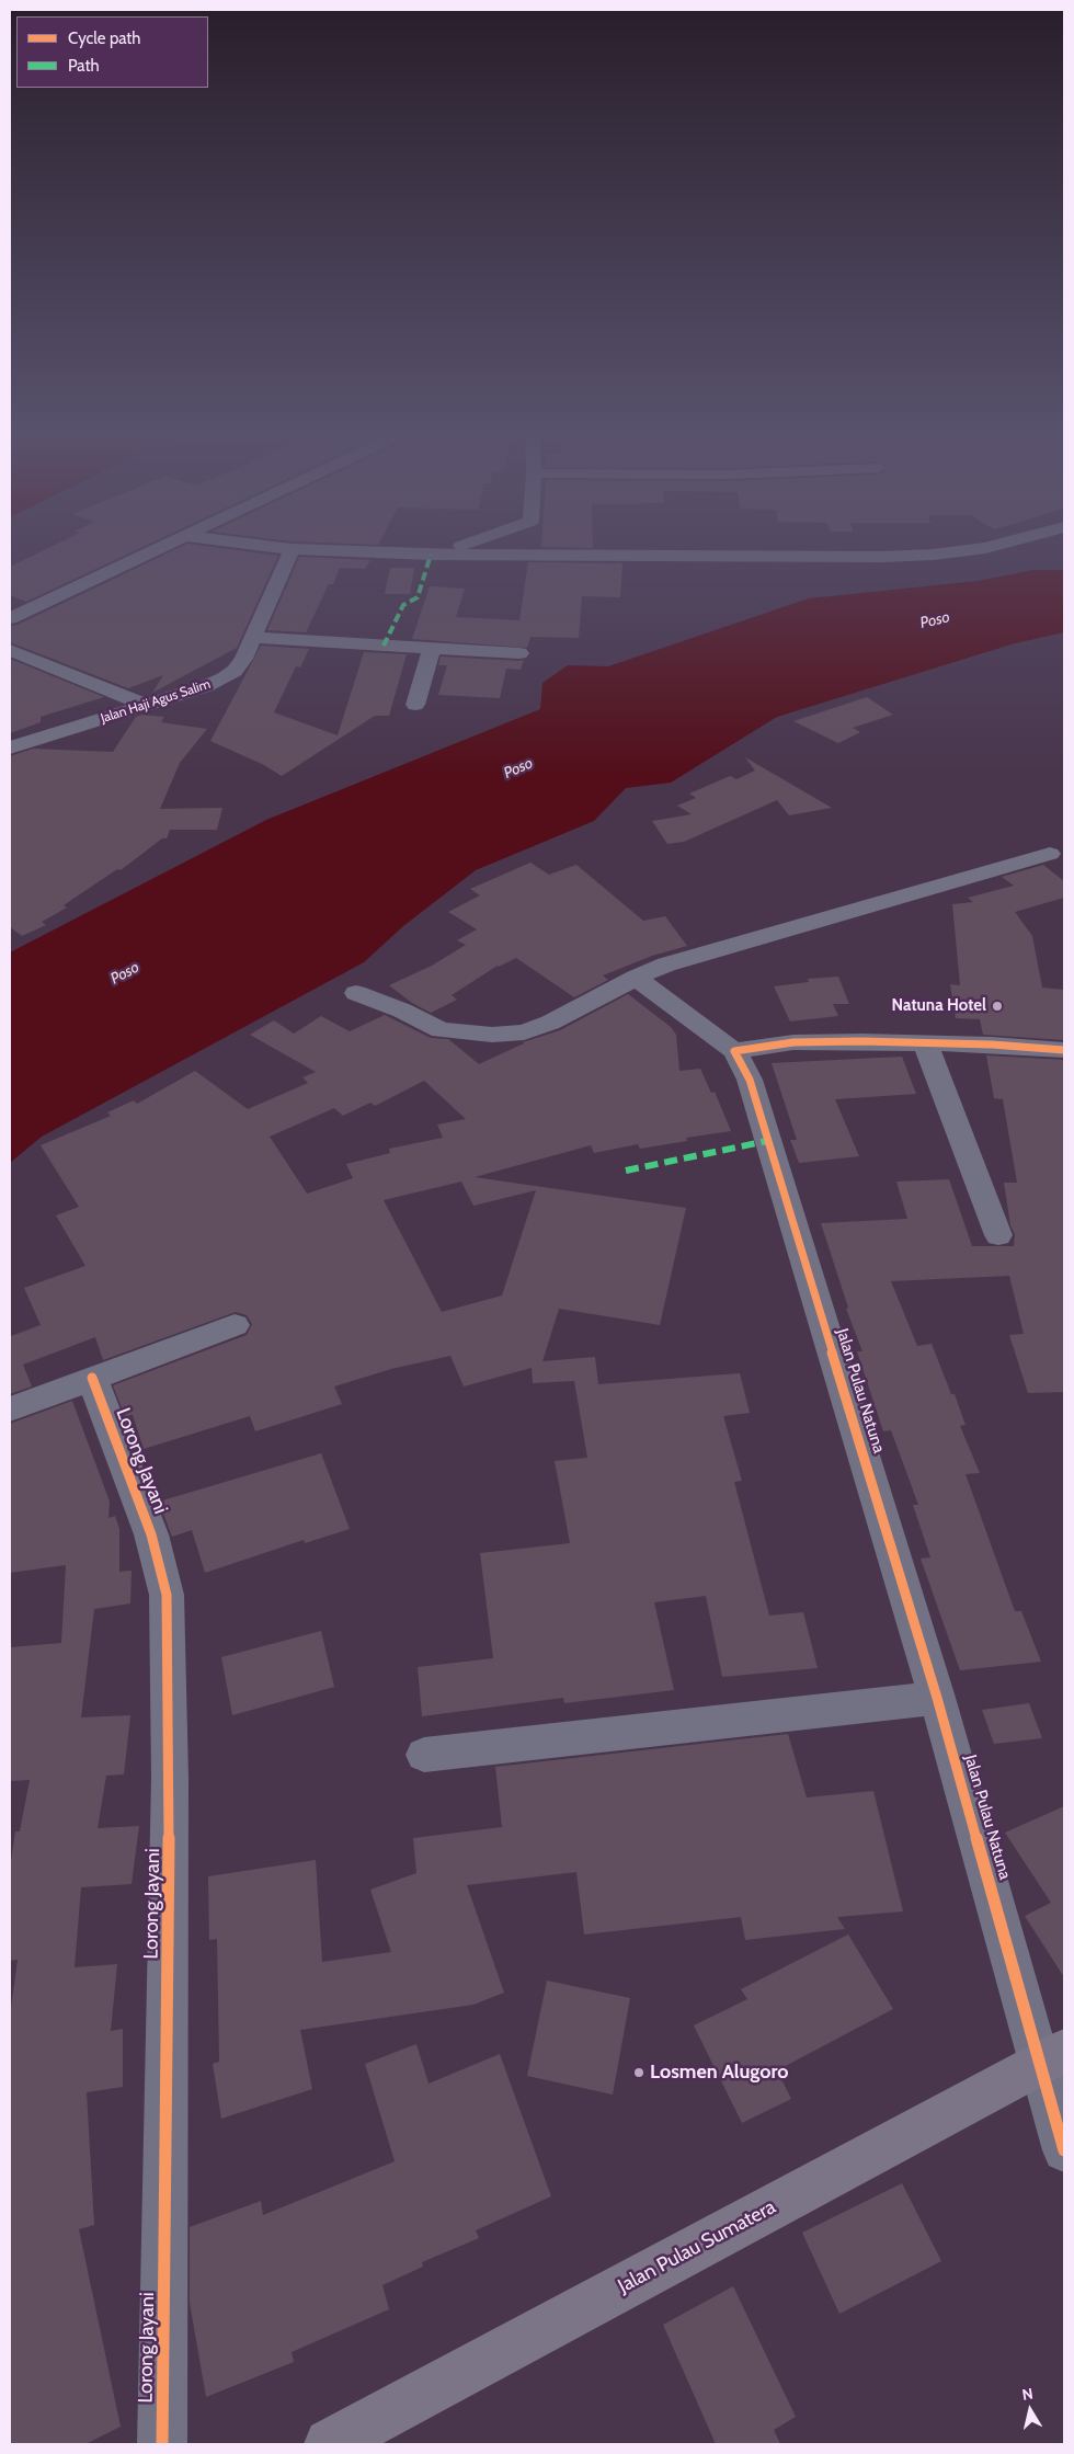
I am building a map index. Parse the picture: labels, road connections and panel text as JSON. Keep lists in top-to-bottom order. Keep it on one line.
{"streets":{"highway":["Jalan Pulau Sumatera"],"street":["Jalan Haji Agus Salim","Jalan Pulau Natuna","Lorong Jayani"]},"crossings":[["Jalan Pulau Natuna","Jalan Pulau Sumatera"]],"water":["Poso"],"places":["Natuna Hotel","Losmen Alugoro"],"legend":["Cycle path","Path"],"north":"top"}
